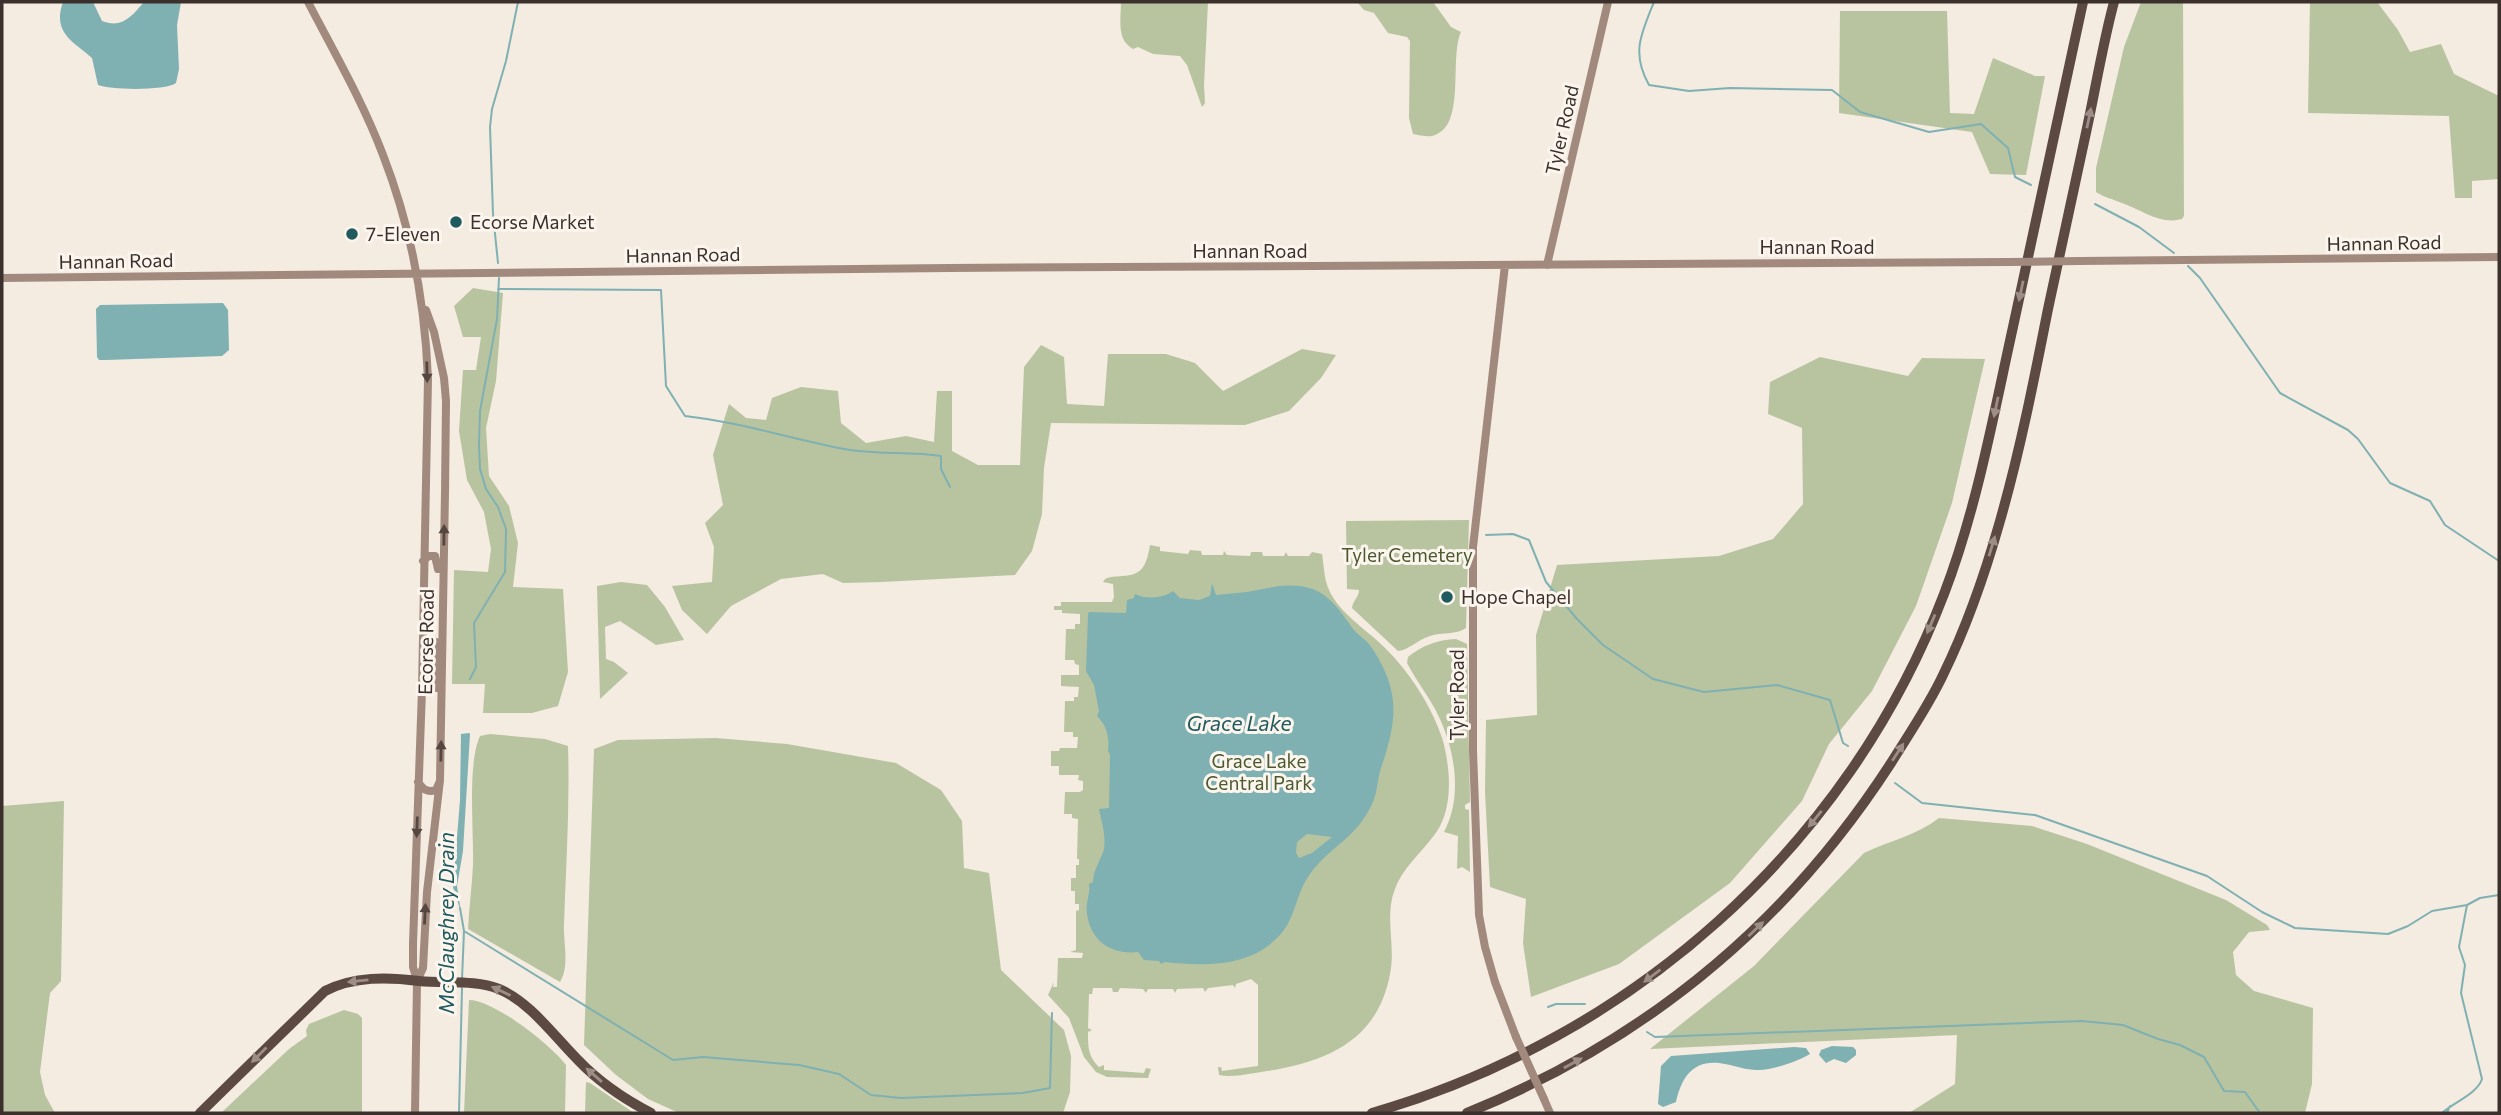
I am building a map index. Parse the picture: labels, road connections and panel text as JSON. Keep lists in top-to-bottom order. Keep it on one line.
{"streets":{"street":["Tyler Road","Hannan Road","Ecorse Road"]},"crossings":[["Tyler Road","Hannan Road"],["Hannan Road","Ecorse Road"]],"water":["Grace Lake","McClaughrey Drain"],"parks":["Tyler Cemetery","Grace Lake Central Park"],"places":["Ecorse Market","7-Eleven","Hope Chapel"]}
